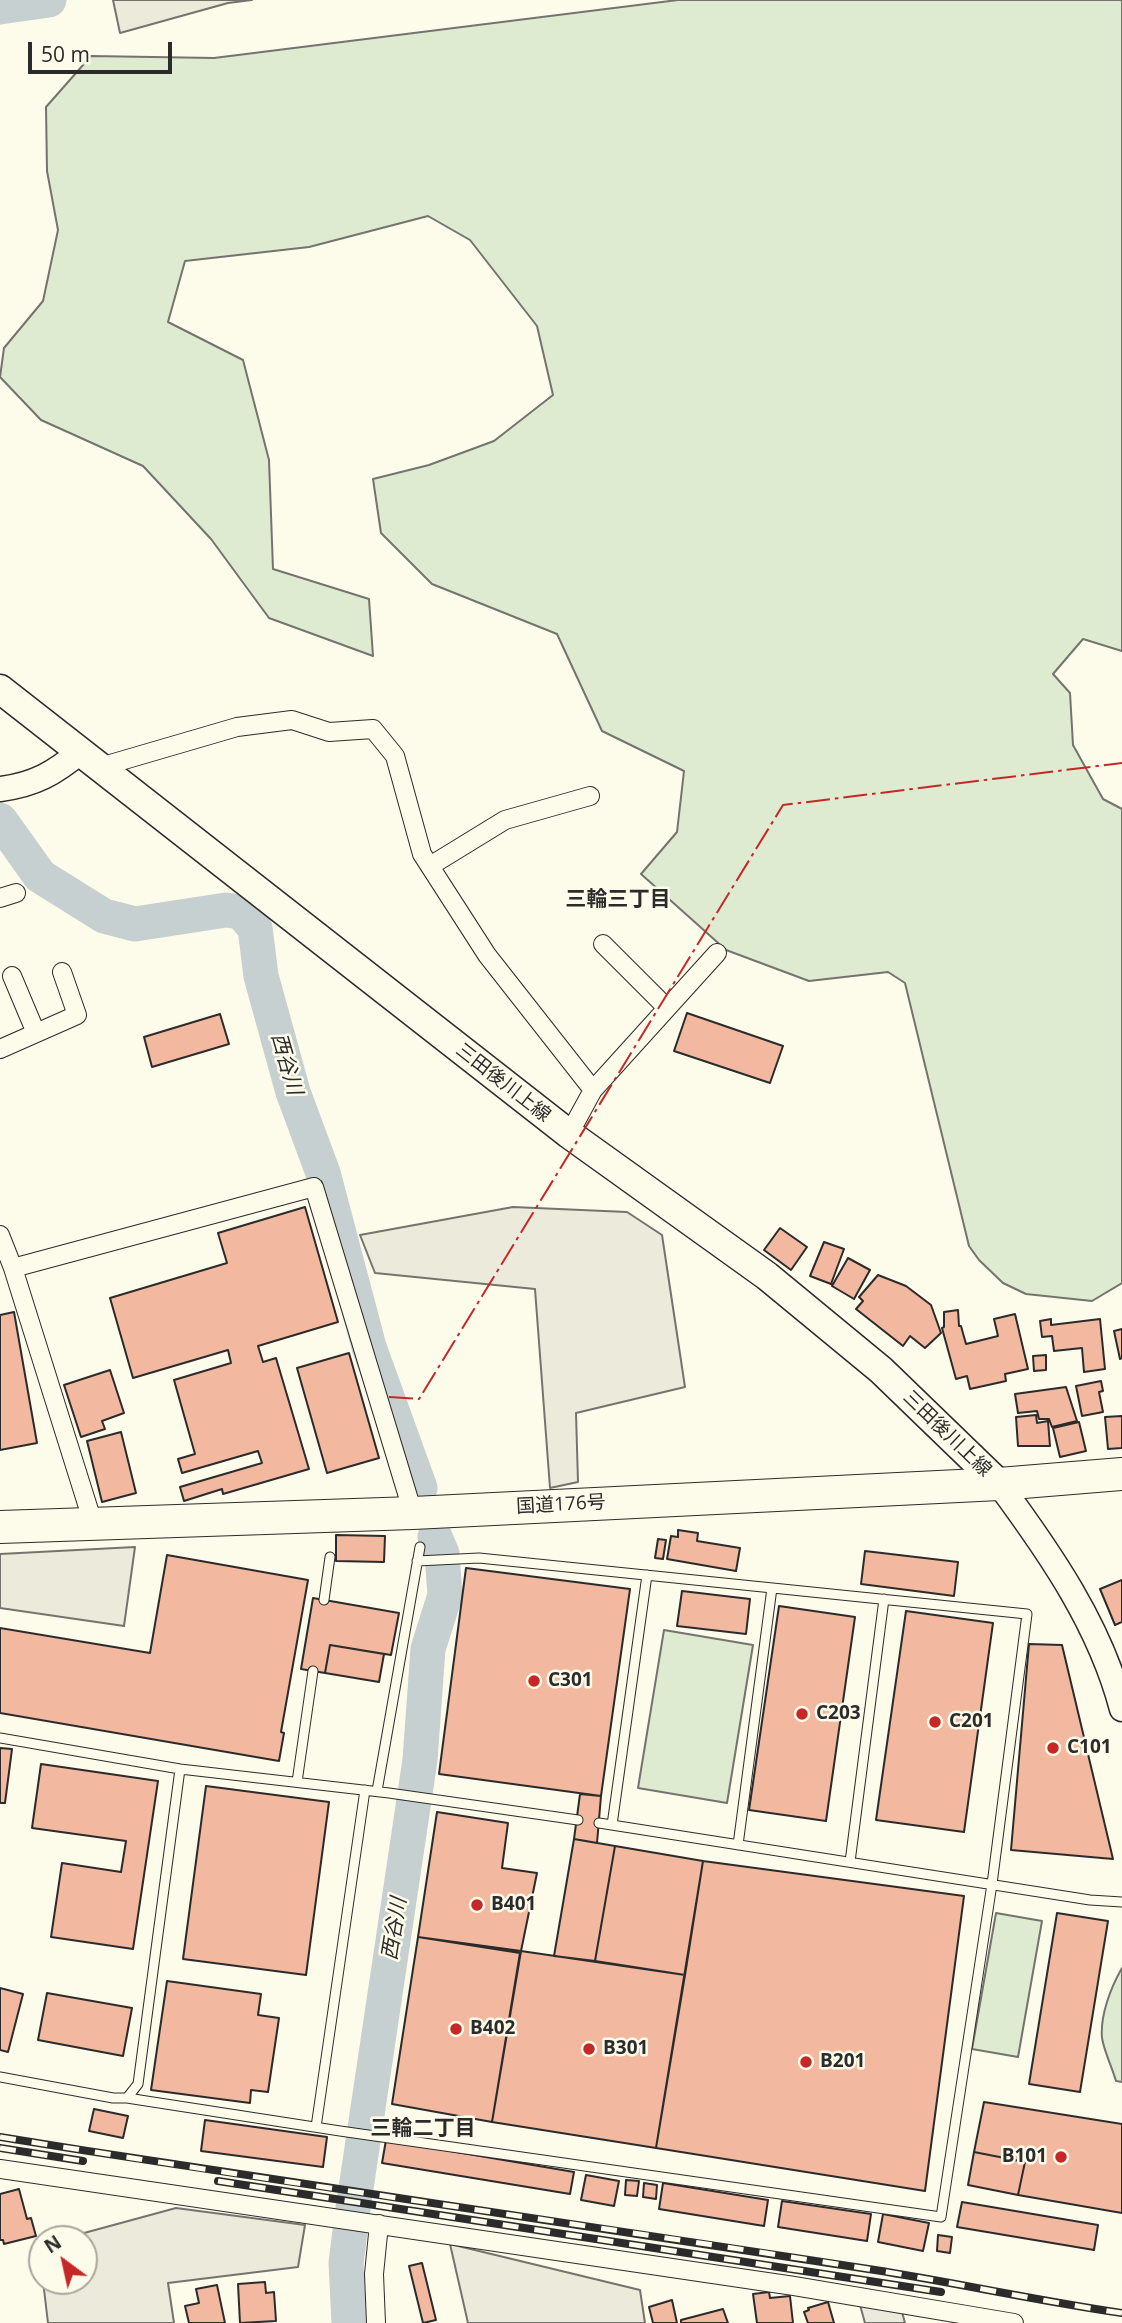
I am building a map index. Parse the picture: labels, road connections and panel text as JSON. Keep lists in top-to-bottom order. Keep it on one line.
{"streets":{"highway":["国道176号"],"main road":["三田後川上線"]},"crossings":[["三田後川上線","国道176号"]],"districts":["三輪三丁目","三輪二丁目"],"water":["西谷川"],"places":["C301","C203","C201","C101","B401","B402","B301","B201","B101"],"scale_bar":"50 m","north":"top left"}
